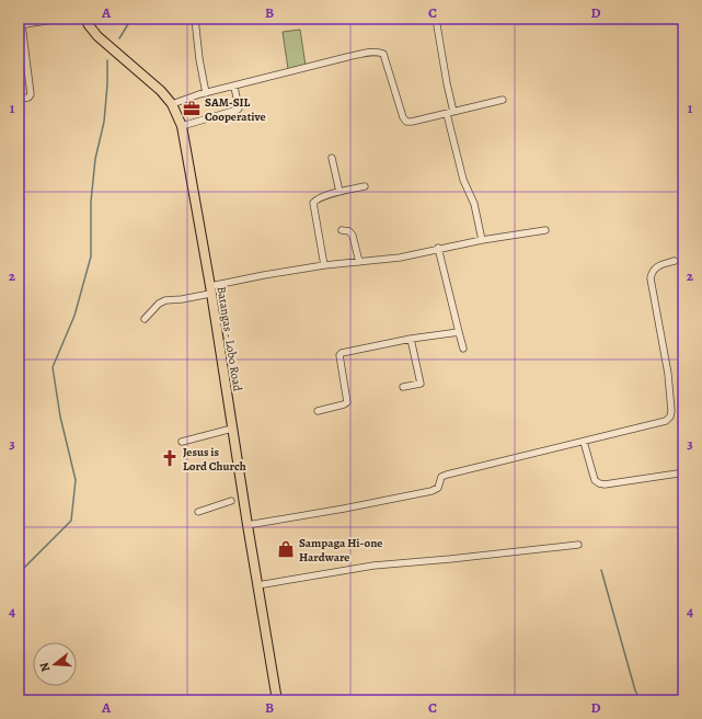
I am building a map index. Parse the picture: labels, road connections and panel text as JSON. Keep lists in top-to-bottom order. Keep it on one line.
{"streets":{"main road":["Batangas - Lobo Road"]},"places":{"office":["SAM-SIL Cooperative"],"church":["Jesus is Lord Church"],"shop":["Sampaga Hi-one Hardware"]},"north":"left","grid":{"columns":["A","B","C","D"],"rows":["1","2","3","4"]}}
